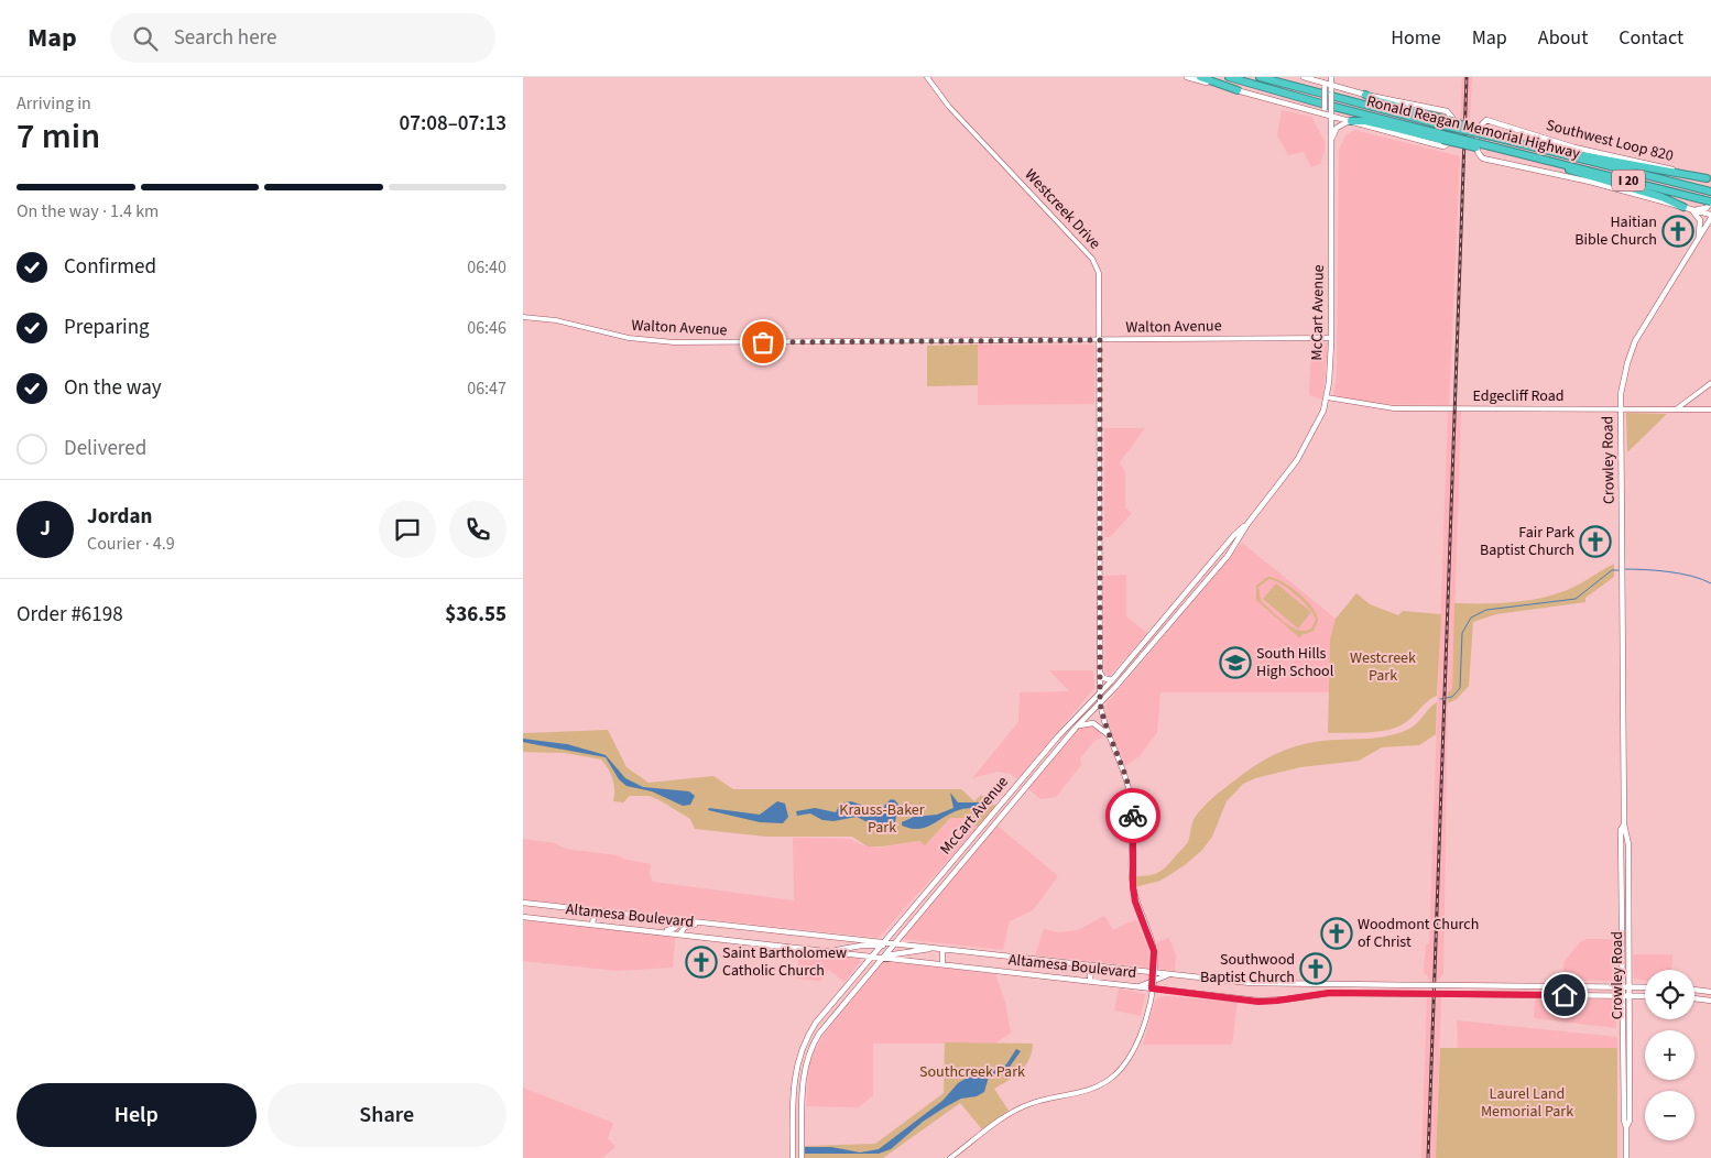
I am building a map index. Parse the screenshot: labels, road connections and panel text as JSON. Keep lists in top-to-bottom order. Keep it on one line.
{"streets":{"highway":["Ronald Reagan Memorial Highway","I 20"],"main road":["Southwest Loop 820","McCart Avenue","Crowley Road","Altamesa Boulevard"],"street":["Westcreek Drive","Walton Avenue","Edgecliff Road"]},"crossings":[["Southwest Loop 820","Crowley Road"],["Westcreek Drive","McCart Avenue"],["Westcreek Drive","Walton Avenue"],["Westcreek Drive","Altamesa Boulevard"],["McCart Avenue","Walton Avenue"],["McCart Avenue","Edgecliff Road"],["McCart Avenue","Altamesa Boulevard"],["Edgecliff Road","Crowley Road"],["Crowley Road","Altamesa Boulevard"]],"parks":["Westcreek Park","Krauss-Baker Park","Southcreek Park","Laurel Land Memorial Park"],"places":{"church":["Haitian Bible Church","Fair Park Baptist Church","Woodmont Church of Christ","Saint Bartholomew Catholic Church","Southwood Baptist Church"],"school or university":["South Hills High School"]},"page":{"header":"Map","search":"Search here","nav":["Home","Map","About","Contact"],"heading":["7 min","Arriving in","07:08–07:13"],"panel":["Jordan","Courier · 4.9","Order #6198","$36.55"],"bar":"On the way · 1.4 km","list":[["Confirmed","06:40"],["Preparing","06:46"],["On the way","06:47"],"Delivered"],"round":"J","map_buttons":["+","−"],"buttons":["Help","Share"]}}
